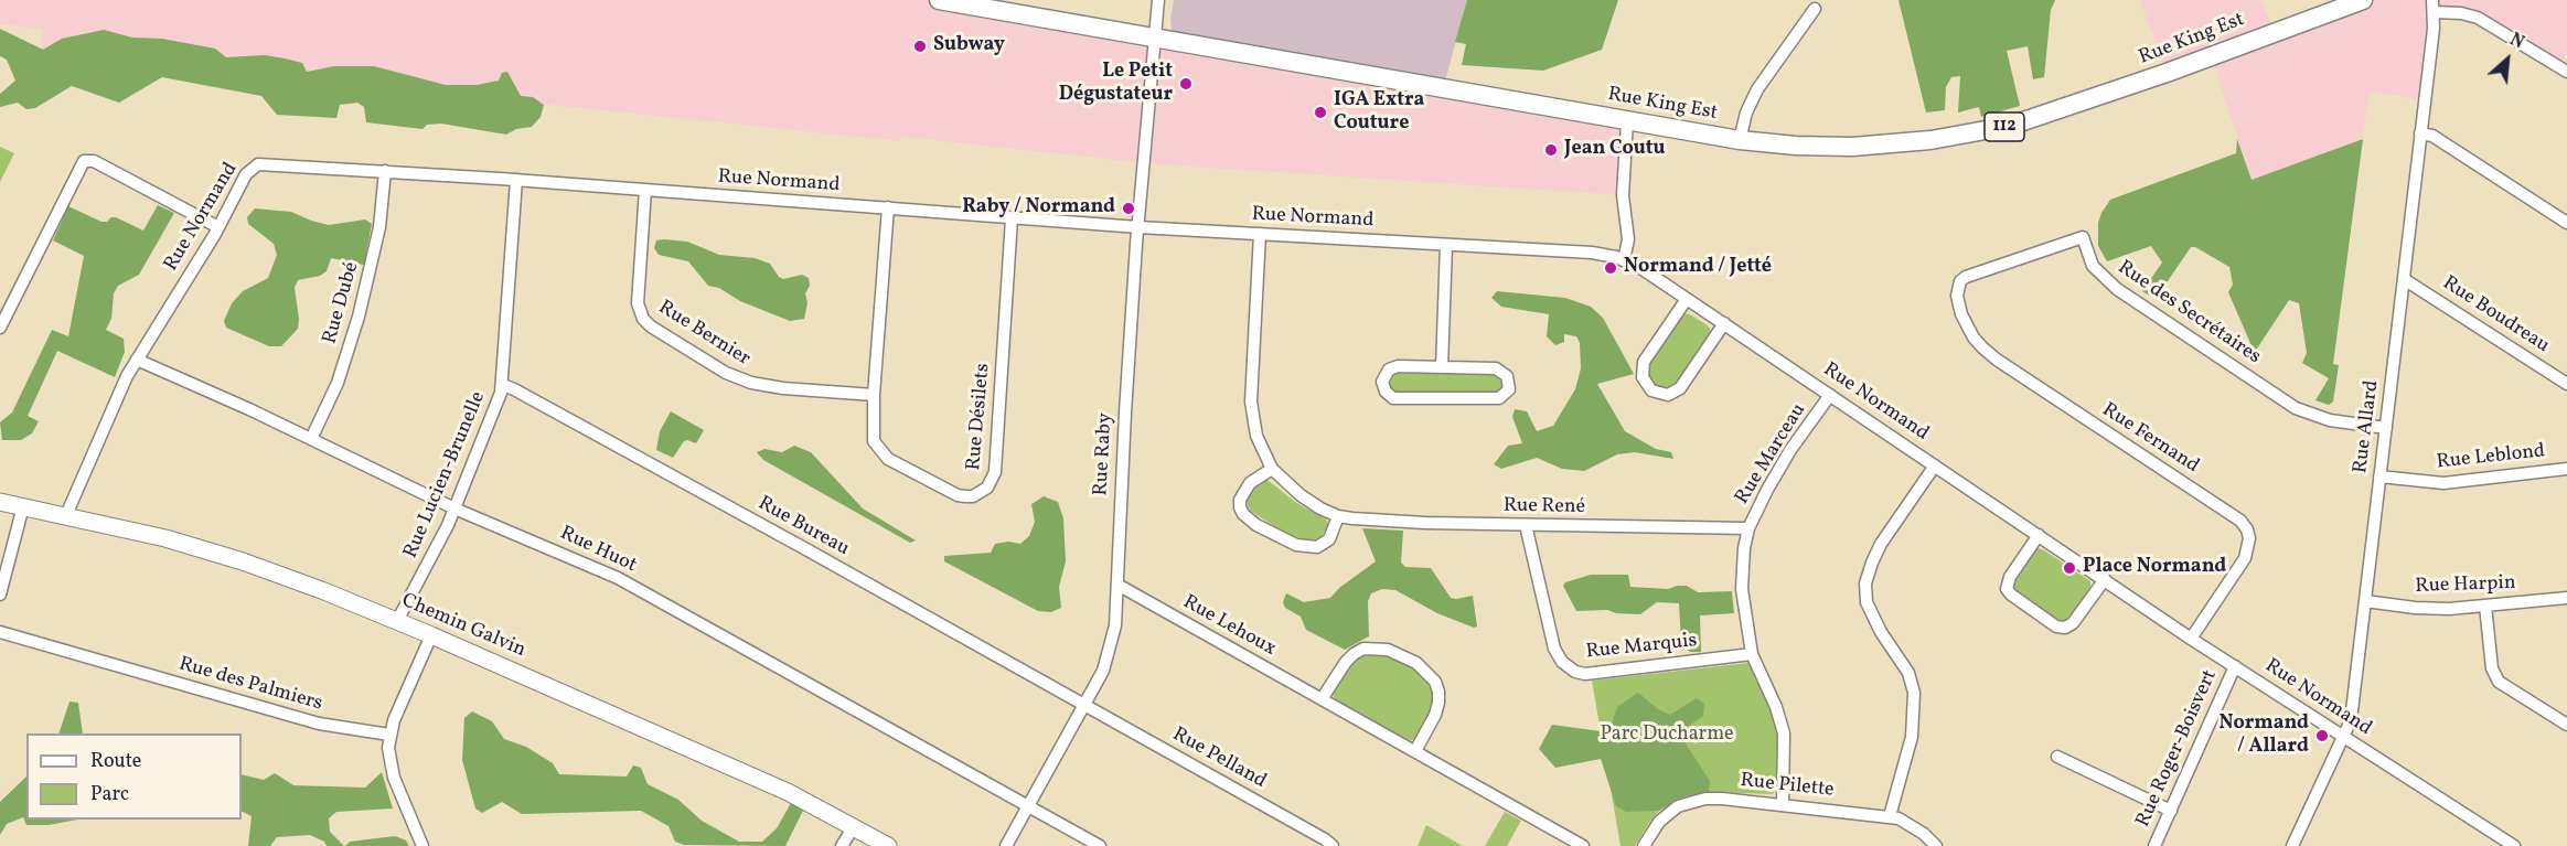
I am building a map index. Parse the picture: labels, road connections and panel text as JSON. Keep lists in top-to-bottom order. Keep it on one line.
{"streets":{"main road":["Rue King Est","112"],"street":["Rue Normand","Rue Dubé","Rue des Secrétaires","Rue Boudreau","Rue Bernier","Rue Désilets","Rue Allard","Rue Fernand","Rue Raby","Rue Marceau","Rue Leblond","Rue Lucien-Brunelle","Rue René","Rue Bureau","Rue Huot","Rue Harpin","Chemin Galvin","Rue Lehoux","Rue Marquis","Rue des Palmiers","Rue Roger-Boisvert","Rue Pelland","Rue Pilette"]},"crossings":[["Rue King Est","Rue Raby"],["Rue Normand","Rue Dubé"],["Rue Normand","Rue Bernier"],["Rue Normand","Rue Désilets"],["Rue Normand","Rue Allard"],["Rue Normand","Rue Fernand"],["Rue Normand","Rue Raby"],["Rue Normand","Rue Marceau"],["Rue Normand","Rue Lucien-Brunelle"],["Rue Normand","Rue René"],["Rue Normand","Rue Huot"],["Rue Normand","Chemin Galvin"],["Rue Normand","Rue Roger-Boisvert"],["Rue Dubé","Rue Huot"],["Rue des Secrétaires","Rue Allard"],["Rue des Secrétaires","Rue Fernand"],["Rue Boudreau","Rue Allard"],["Rue Bernier","Rue Désilets"],["Rue Allard","Rue Leblond"],["Rue Allard","Rue Harpin"],["Rue Raby","Rue Bureau"],["Rue Raby","Rue Huot"],["Rue Raby","Rue Lehoux"],["Rue Raby","Rue Pelland"],["Rue Marceau","Rue René"],["Rue Marceau","Rue Marquis"],["Rue Marceau","Rue Pilette"],["Rue Lucien-Brunelle","Rue Bureau"],["Rue Lucien-Brunelle","Rue Huot"],["Rue Lucien-Brunelle","Chemin Galvin"],["Rue René","Rue Marquis"],["Rue Bureau","Rue Pelland"]],"parks":["Parc Ducharme"],"places":["Subway","Le Petit Dégustateur","IGA Extra Couture","Jean Coutu","Raby / Normand","Normand / Jetté","Place Normand","Normand / Allard"],"legend":["Route","Parc"],"north":"top right"}
